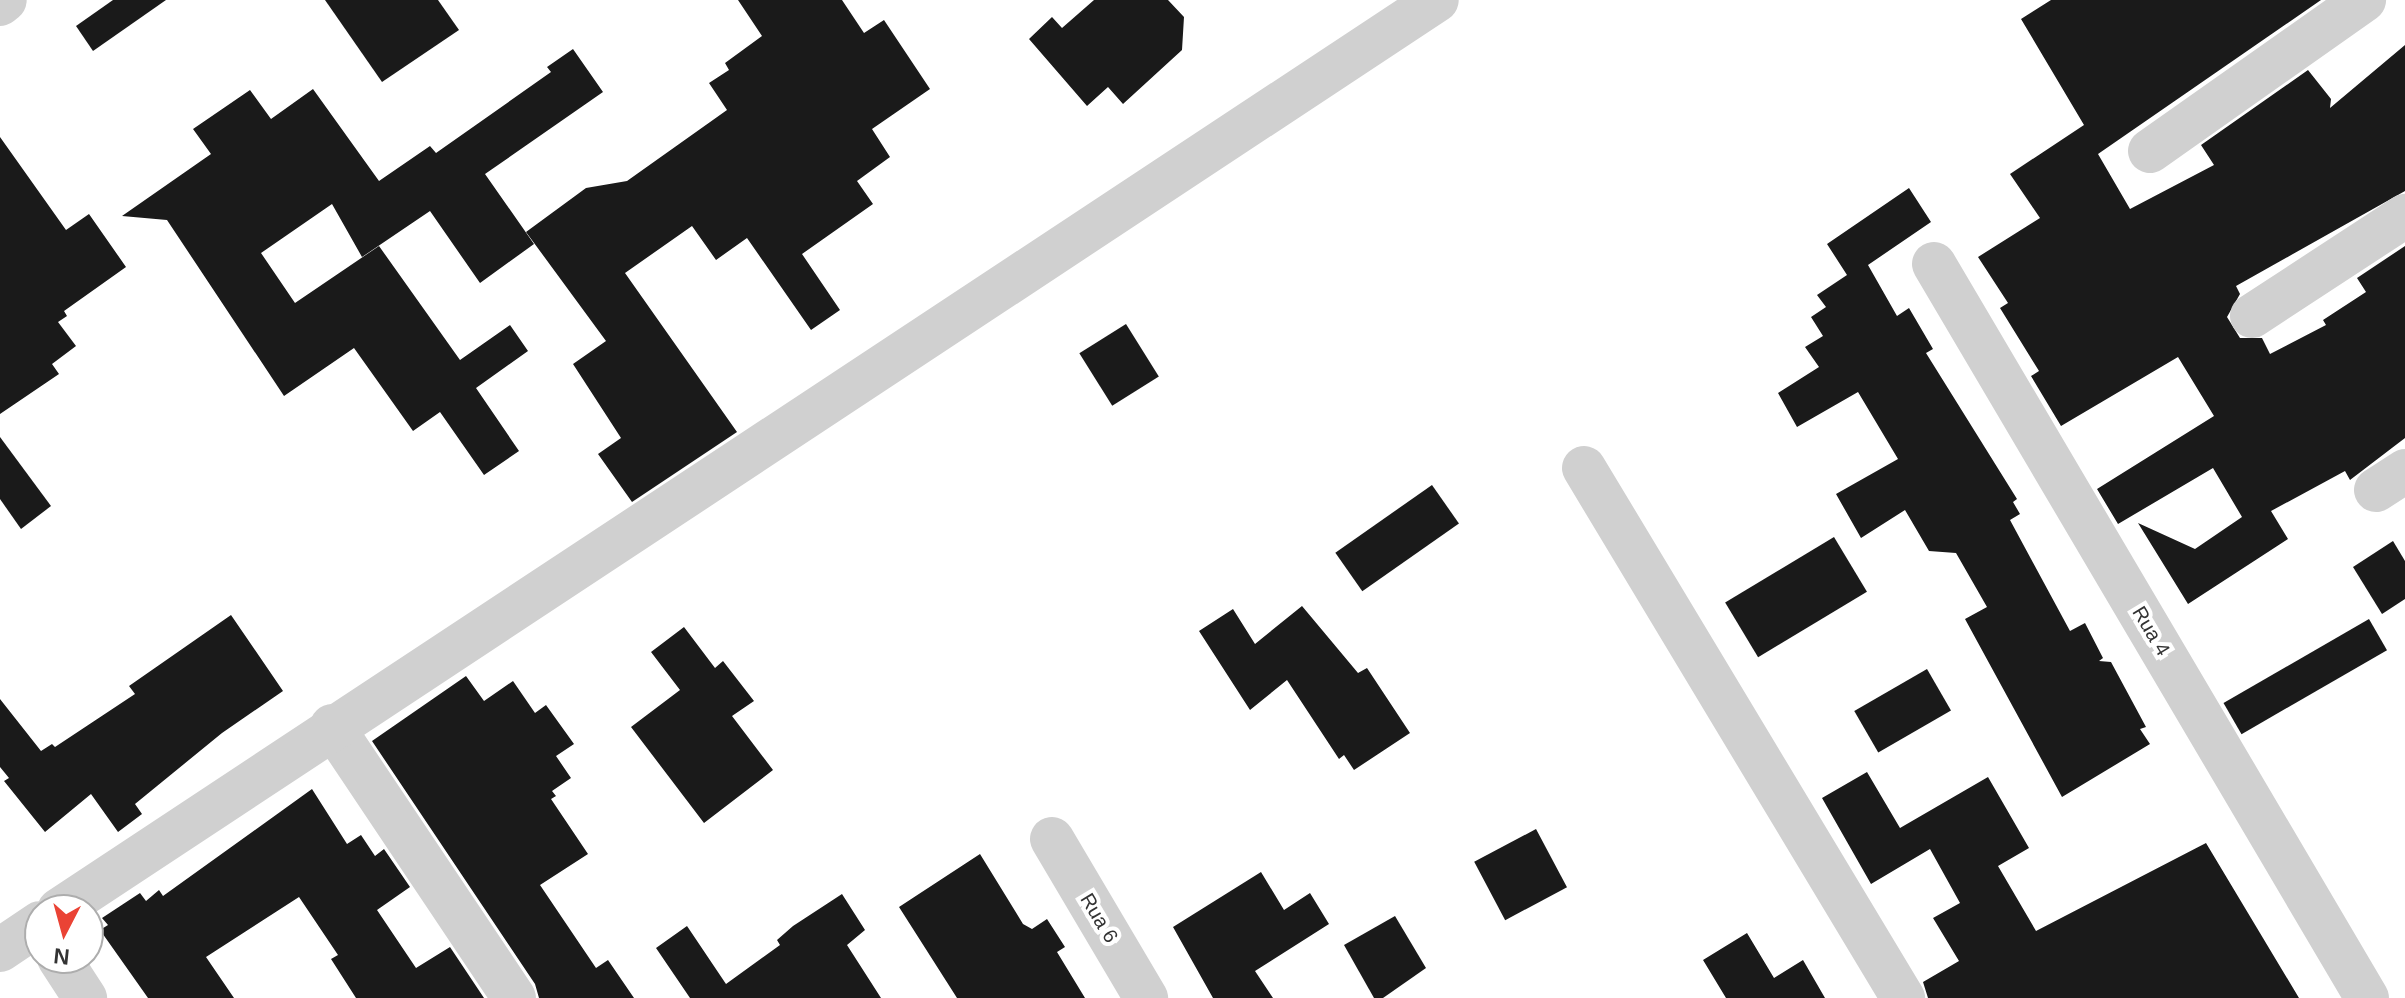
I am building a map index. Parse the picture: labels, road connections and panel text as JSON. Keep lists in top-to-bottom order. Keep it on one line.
{"streets":{"street":["Rua 4","Rua 6"]},"north":"bottom"}
